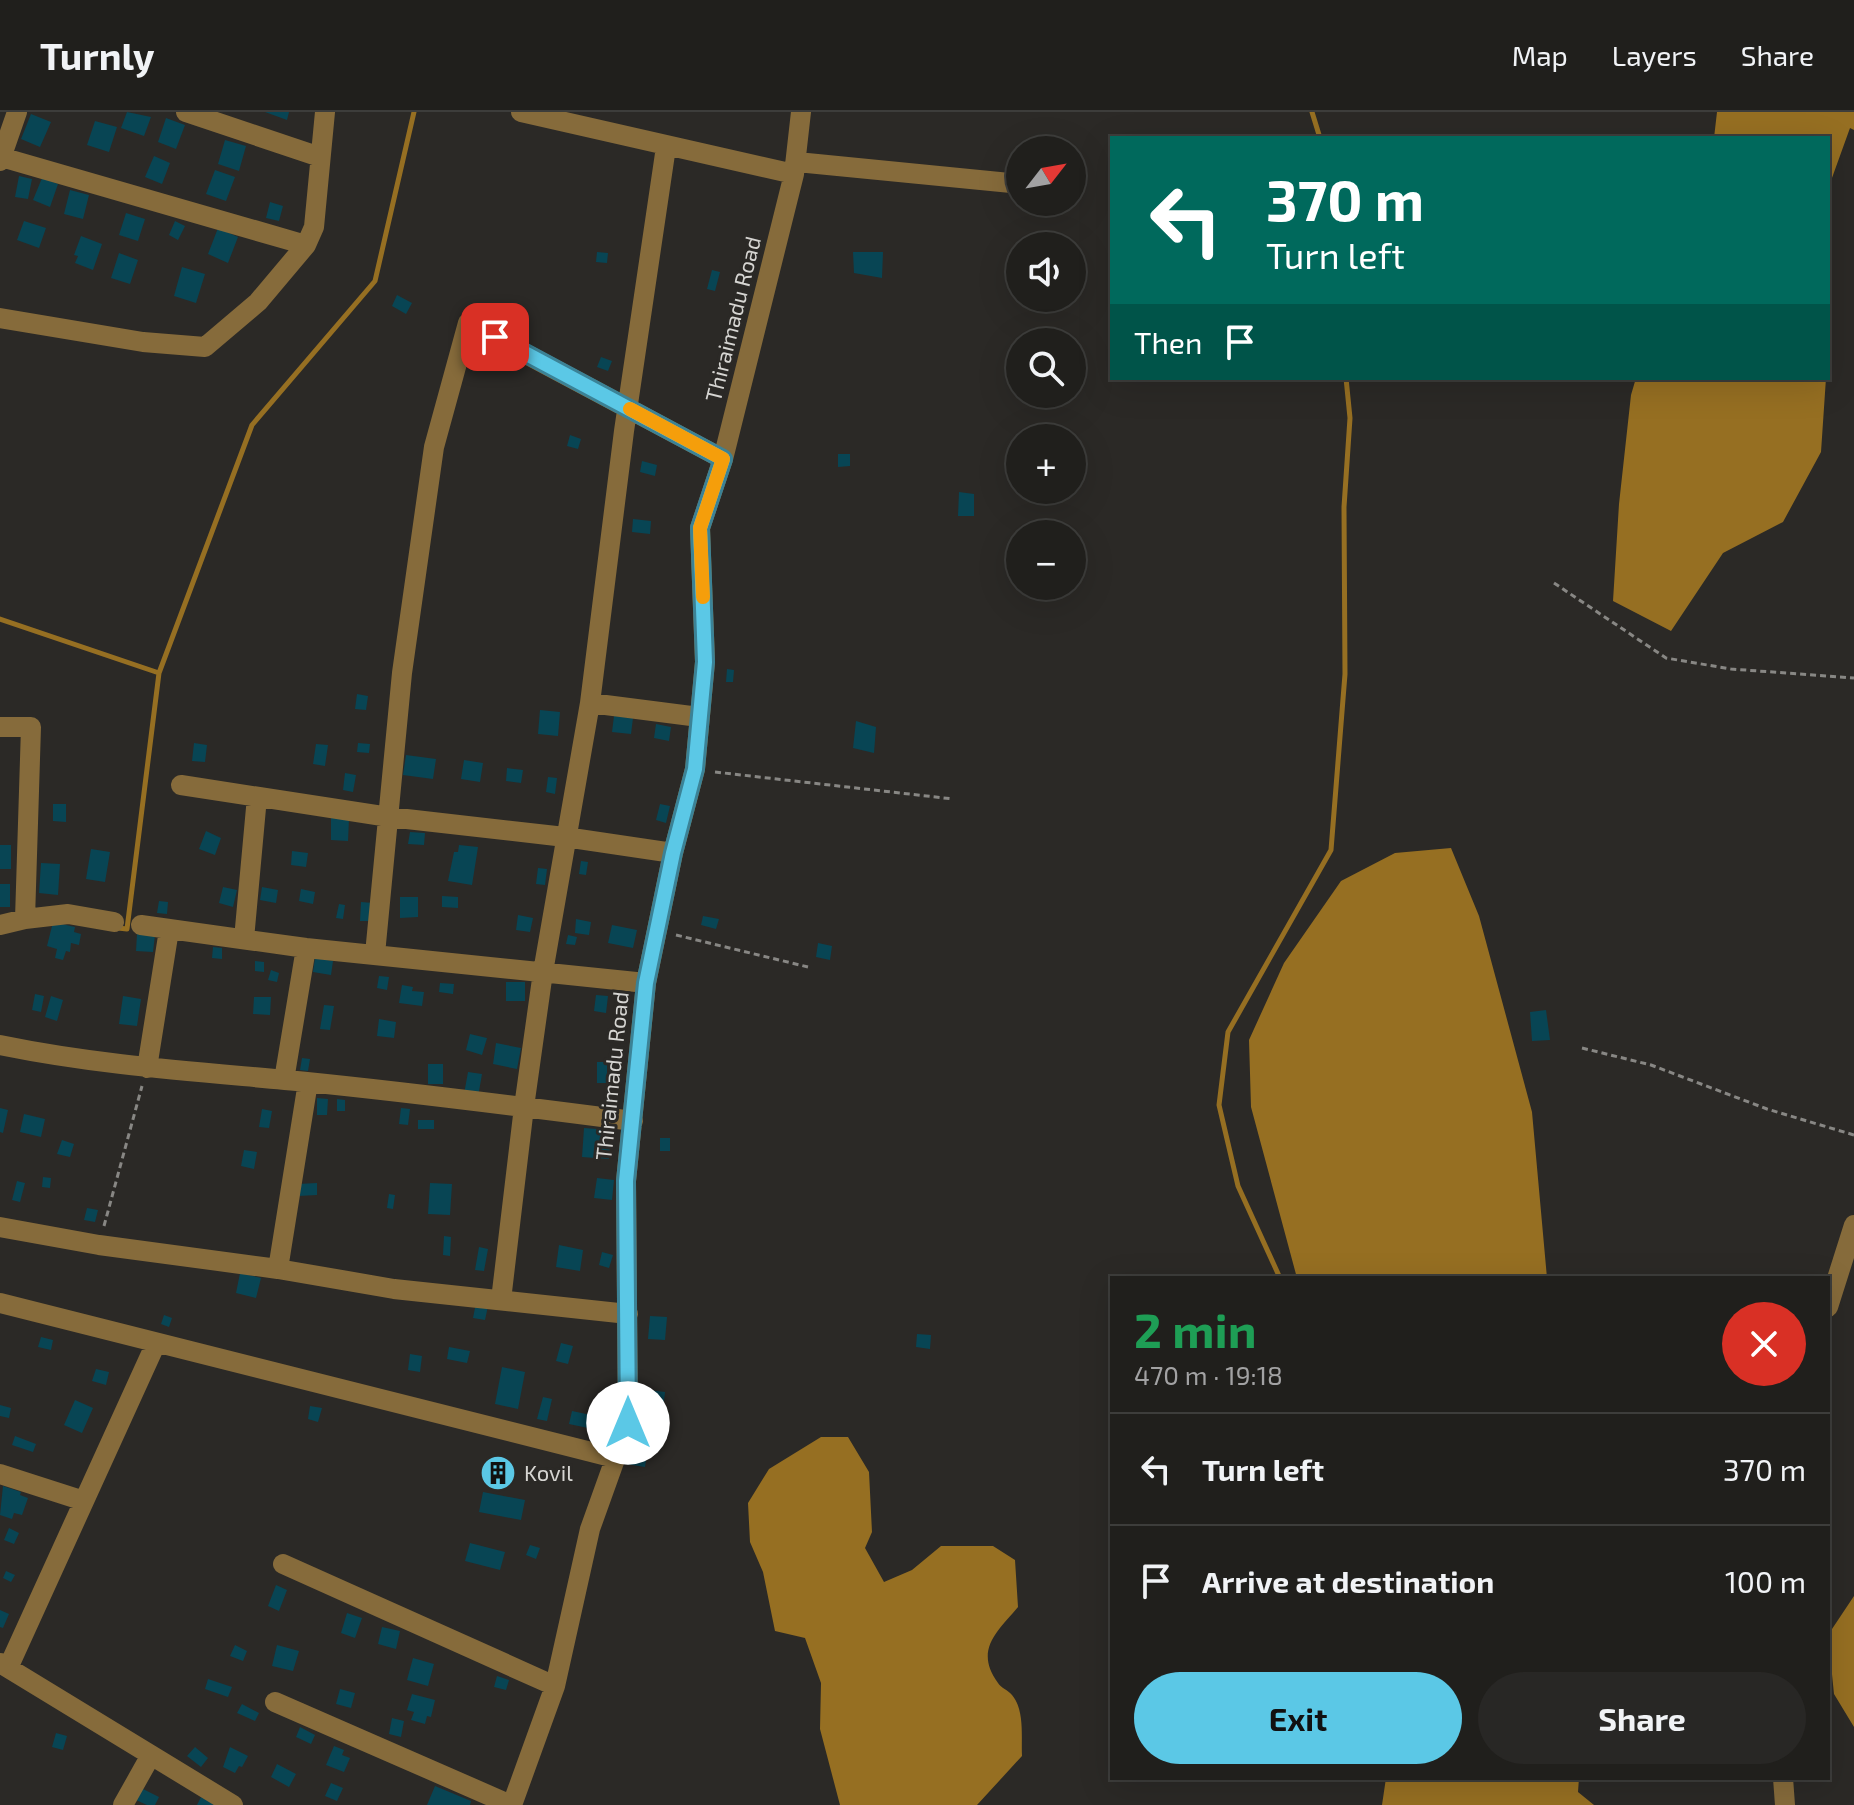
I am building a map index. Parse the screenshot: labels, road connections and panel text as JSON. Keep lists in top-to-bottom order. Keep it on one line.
{"streets":{"street":["Thiraimadu Road"]},"places":{"building":["Kovil"]},"north":"top right","page":{"header":"Turnly","nav":["Map","Layers","Share"],"map_buttons":["+","−"],"turn":["370 m","Turn left"],"then":"Then","heading":["2 min","470 m · 19:18"],"list":[{"name":"Turn left","value":"370 m"},{"name":"Arrive at destination","value":"100 m"}],"buttons":["Exit","Share"]}}
